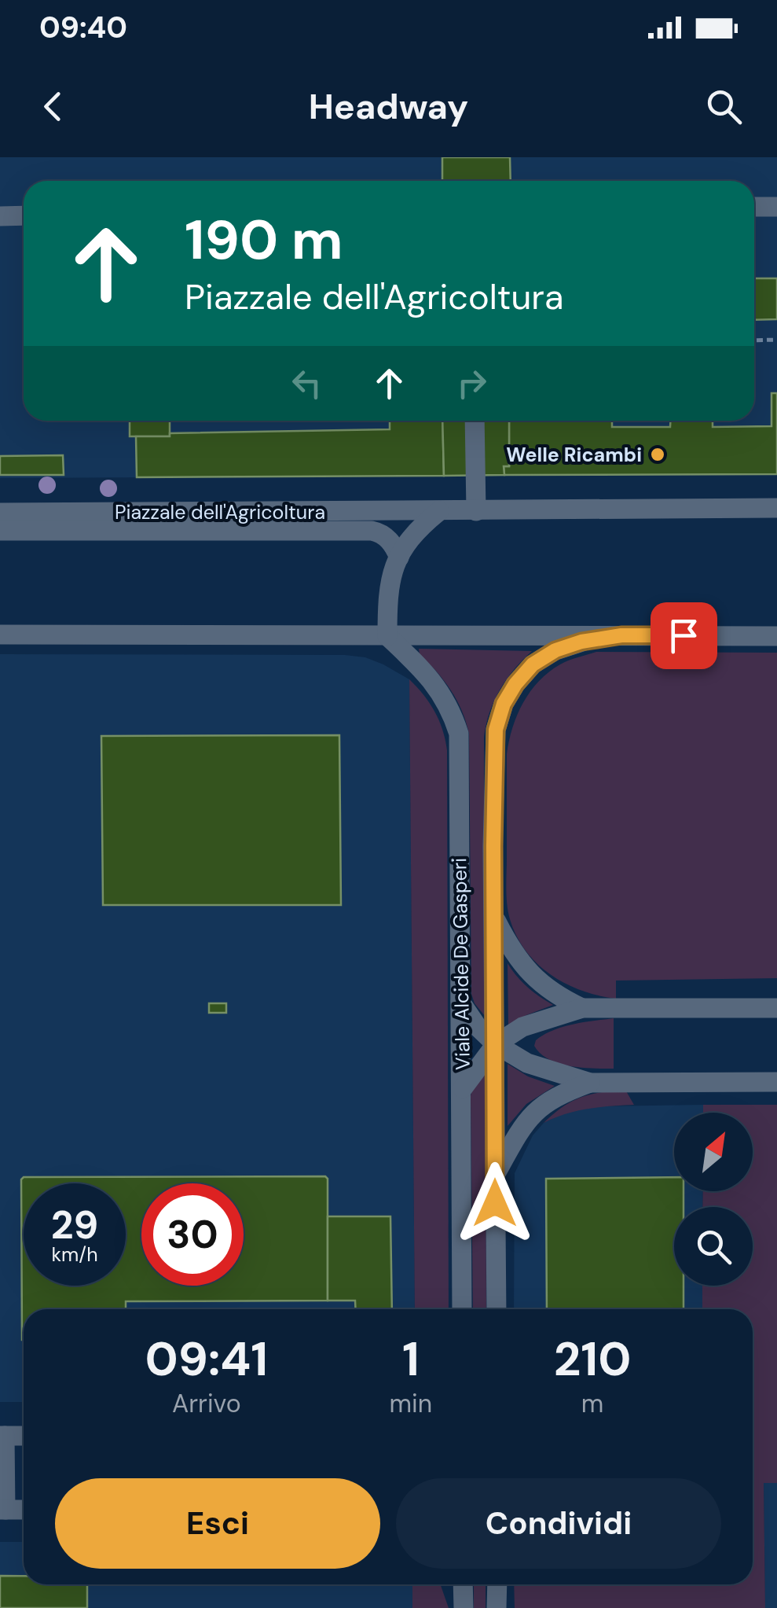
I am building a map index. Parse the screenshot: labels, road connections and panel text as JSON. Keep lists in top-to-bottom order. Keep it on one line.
{"streets":{"street":["Piazzale dell'Agricoltura","Viale Alcide De Gasperi"]},"places":["Welle Ricambi"],"north":"top right","page":{"status":"09:40","header":"Headway","turn":["190 m","Piazzale dell'Agricoltura"],"speed":"29 km/h","limit":"30","eta":["09:41","Arrivo","1","min","210","m"],"buttons":["Esci","Condividi"]}}
